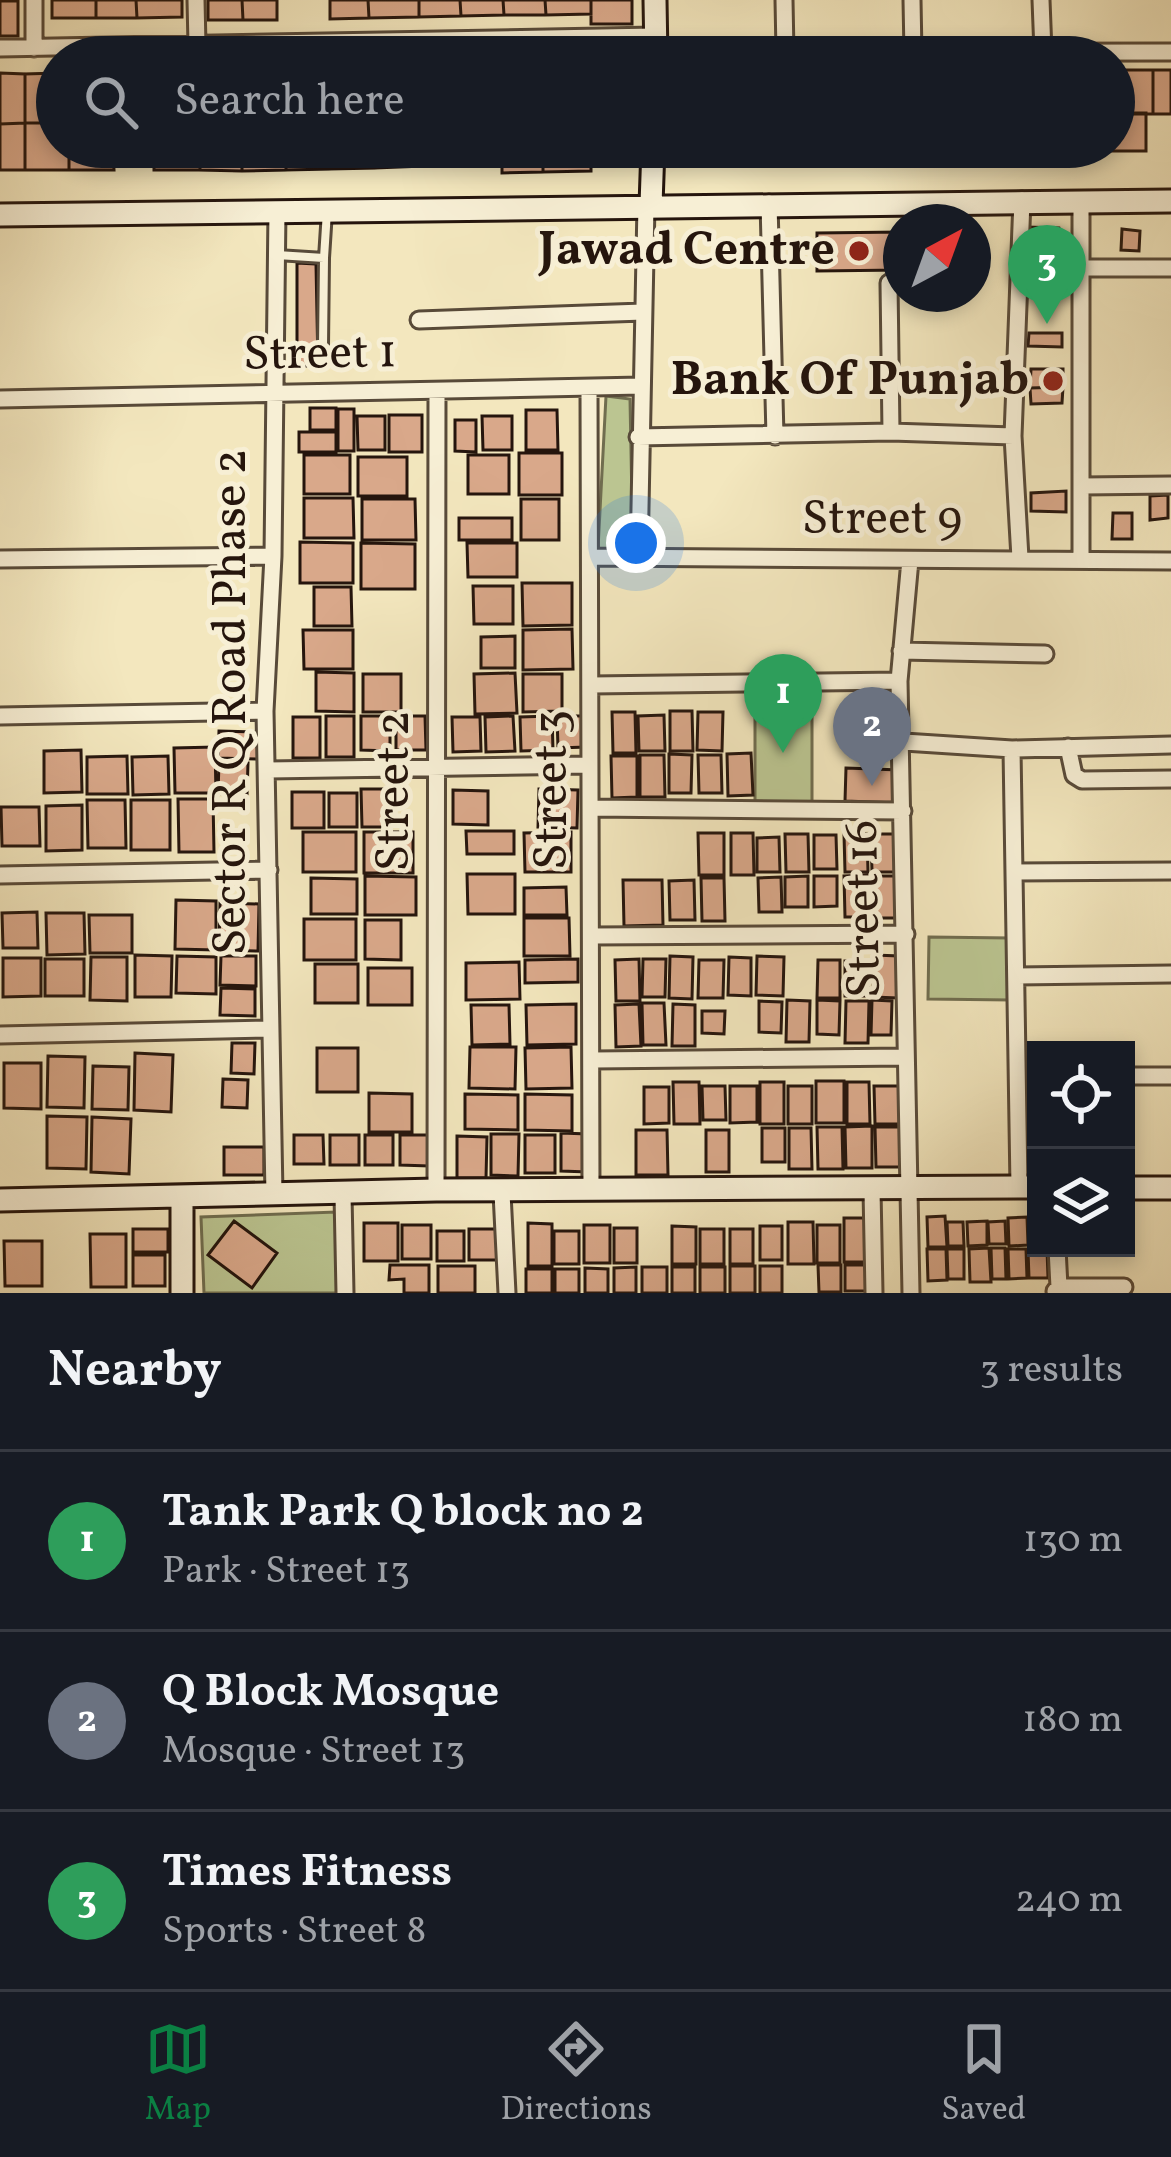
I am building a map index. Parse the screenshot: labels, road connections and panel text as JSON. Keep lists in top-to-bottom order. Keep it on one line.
{"streets":{"street":["Street 1","Street 9","Sector R Q Road Phase 2","Street 3","Street 2","Street 16"]},"crossings":[["Street 1","Sector R Q Road Phase 2"],["Street 1","Street 3"],["Street 1","Street 2"],["Street 9","Street 3"],["Street 9","Street 16"]],"places":["Jawad Centre","Bank Of Punjab"],"north":"top right","page":{"search":"Search here","pins":["3","1","2"],"heading":["Nearby","3 results"],"list":[{"mark":"1","name":"Tank Park Q block no 2","note":"Park · Street 13","value":"130 m"},{"mark":"2","name":"Q Block Mosque","note":"Mosque · Street 13","value":"180 m"},{"mark":"3","name":"Times Fitness","note":"Sports · Street 8","value":"240 m"}],"nav":["Map","Directions","Saved"]}}
